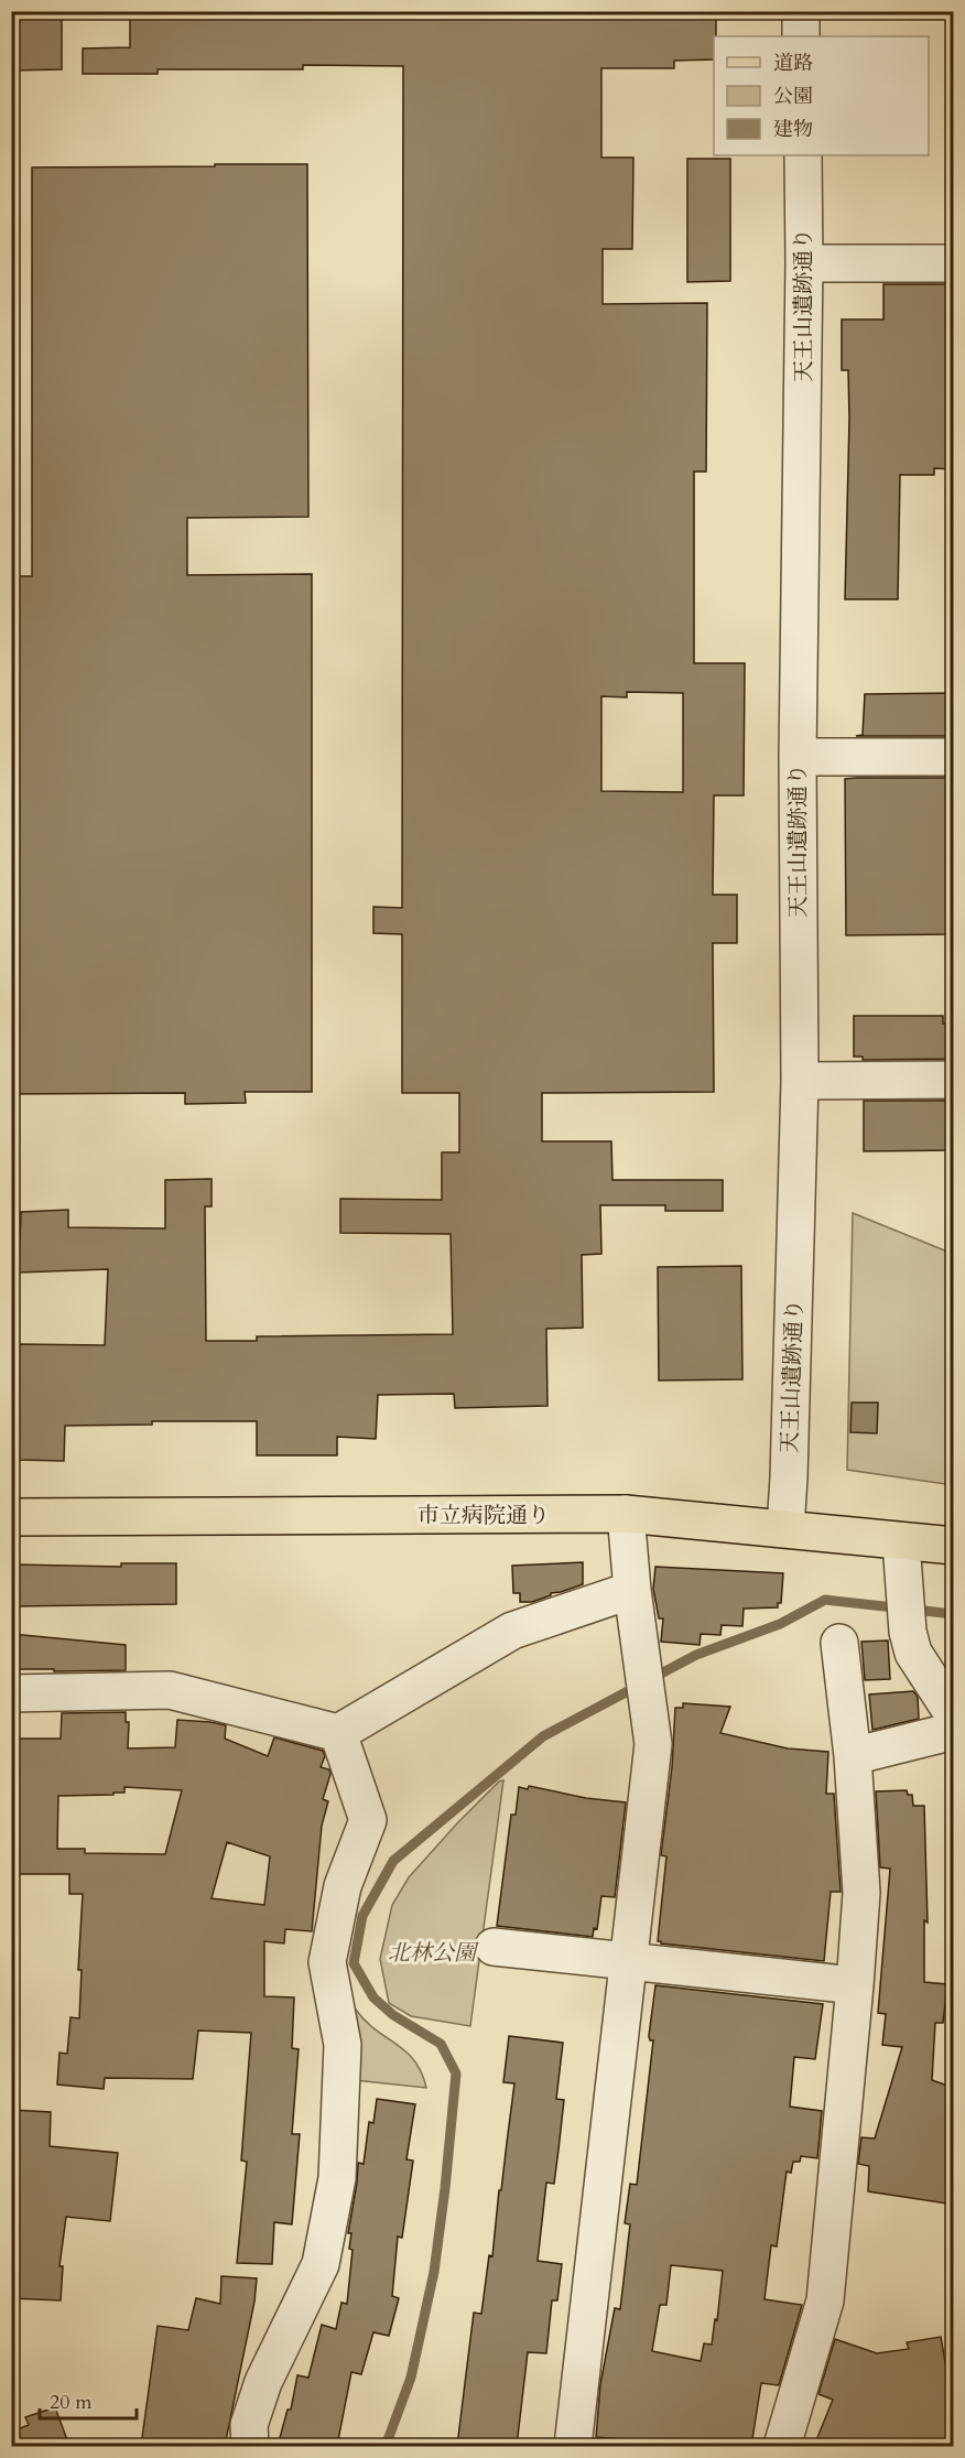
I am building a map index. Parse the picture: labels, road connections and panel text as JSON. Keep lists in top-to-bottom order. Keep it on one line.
{"streets":{"main road":["市立病院通り"],"street":["天王山遺跡通り"]},"crossings":[["天王山遺跡通り","市立病院通り"]],"parks":["北林公園"],"legend":["道路","公園","建物"],"scale_bar":"20 m"}
